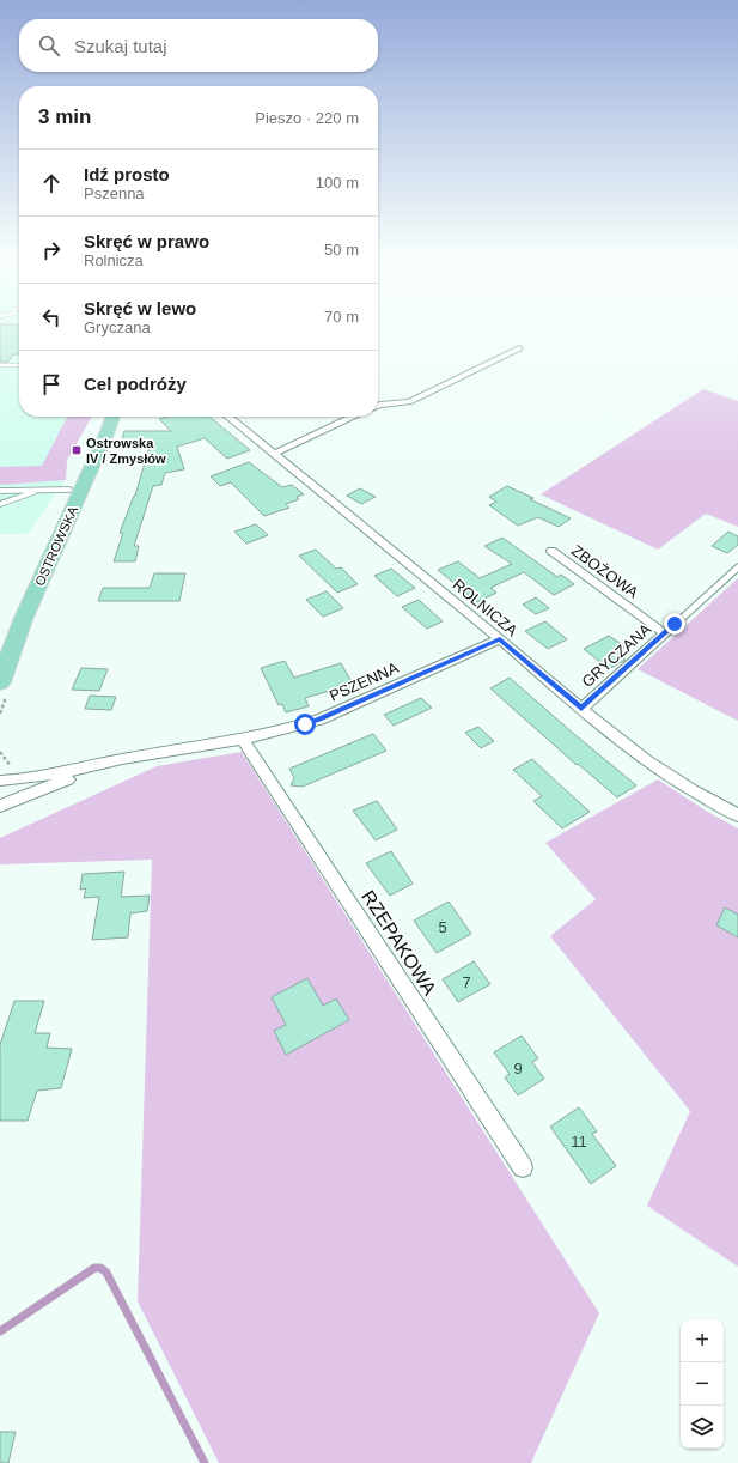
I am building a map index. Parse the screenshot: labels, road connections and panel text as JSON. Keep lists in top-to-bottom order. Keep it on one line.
{"streets":{"main road":["OSTROWSKA"],"street":["ZBOŻOWA","ROLNICZA","GRYCZANA","PSZENNA","RZEPAKOWA"]},"crossings":[["ZBOŻOWA","GRYCZANA"],["ROLNICZA","GRYCZANA"],["ROLNICZA","PSZENNA"],["PSZENNA","RZEPAKOWA"]],"places":{"transit":["Ostrowska IV / Zmysłów"]},"house_numbers":["5","7","9","11"],"page":{"search":"Szukaj tutaj","heading":["3 min","Pieszo · 220 m"],"list":[["Idź prosto","Pszenna","100 m"],["Skręć w prawo","Rolnicza","50 m"],["Skręć w lewo","Gryczana","70 m"],"Cel podróży"],"map_buttons":["+","−"]}}
